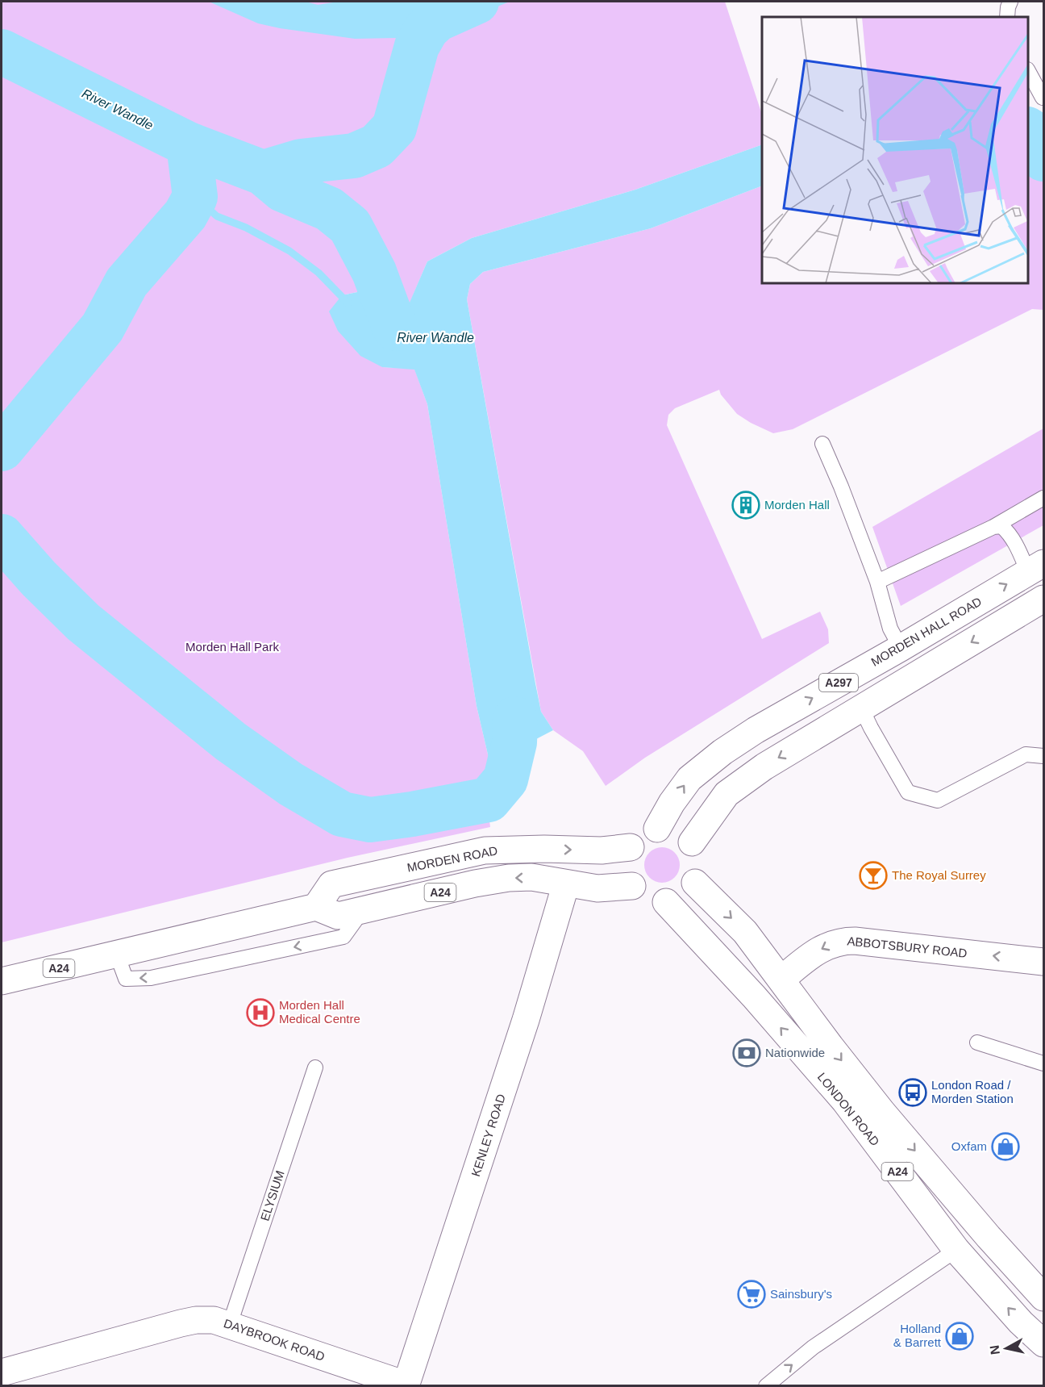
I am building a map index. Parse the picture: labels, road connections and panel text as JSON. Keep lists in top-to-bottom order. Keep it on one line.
{"streets":{"main road":["MORDEN HALL ROAD","A297","MORDEN ROAD","A24","ABBOTSBURY ROAD","LONDON ROAD","KENLEY ROAD","DAYBROOK ROAD"],"lane":["ELYSIUM"]},"crossings":[["MORDEN HALL ROAD","A297"],["MORDEN HALL ROAD","MORDEN ROAD"],["MORDEN HALL ROAD","A24"],["MORDEN HALL ROAD","LONDON ROAD"],["A297","MORDEN ROAD"],["A297","A24"],["A297","LONDON ROAD"],["MORDEN ROAD","A24"],["MORDEN ROAD","LONDON ROAD"],["A24","LONDON ROAD"],["A24","KENLEY ROAD"],["ABBOTSBURY ROAD","LONDON ROAD"],["KENLEY ROAD","DAYBROOK ROAD"],["ELYSIUM","DAYBROOK ROAD"]],"one_way":["ABBOTSBURY ROAD"],"water":["River Wandle"],"parks":["Morden Hall Park"],"places":{"building":["Morden Hall"],"bar":["The Royal Surrey"],"hospital":["Morden Hall Medical Centre"],"bank":["Nationwide"],"bus stop":["London Road / Morden Station"],"shop":["Oxfam","Holland & Barrett"],"supermarket":["Sainsbury's"]},"north":"left"}
